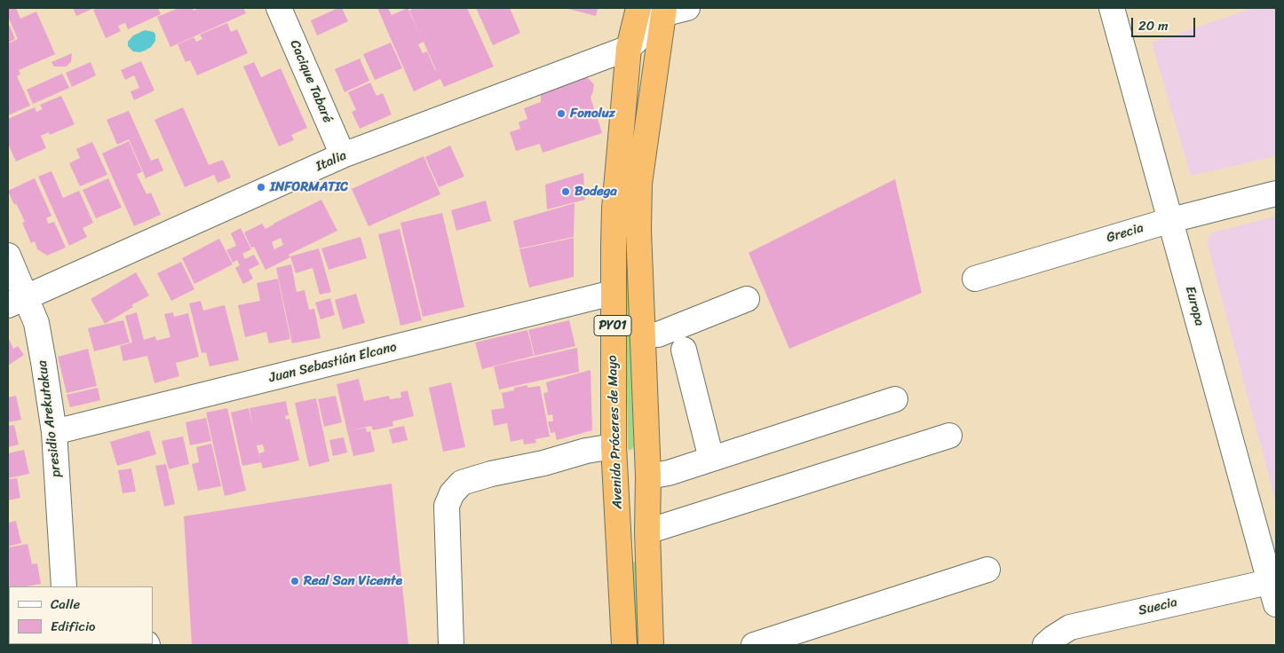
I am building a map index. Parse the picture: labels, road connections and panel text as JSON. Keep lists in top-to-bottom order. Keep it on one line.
{"streets":{"highway":["PY01","Avenida Próceres de Mayo"],"street":["Cacique Tabaré","Italia","Grecia","Europa","Juan Sebastián Elcano","presidio Arekutakua","Suecia"]},"crossings":[["Cacique Tabaré","Italia"],["Italia","presidio Arekutakua"],["Italia","Avenida Próceres de Mayo"],["Grecia","Europa"],["Europa","Suecia"],["PY01","Avenida Próceres de Mayo"],["Juan Sebastián Elcano","presidio Arekutakua"],["Juan Sebastián Elcano","Avenida Próceres de Mayo"]],"places":["Fonoluz","INFORMATIC","Bodega","Real San Vicente"],"legend":["Calle","Edificio"],"scale_bar":"20 m"}
